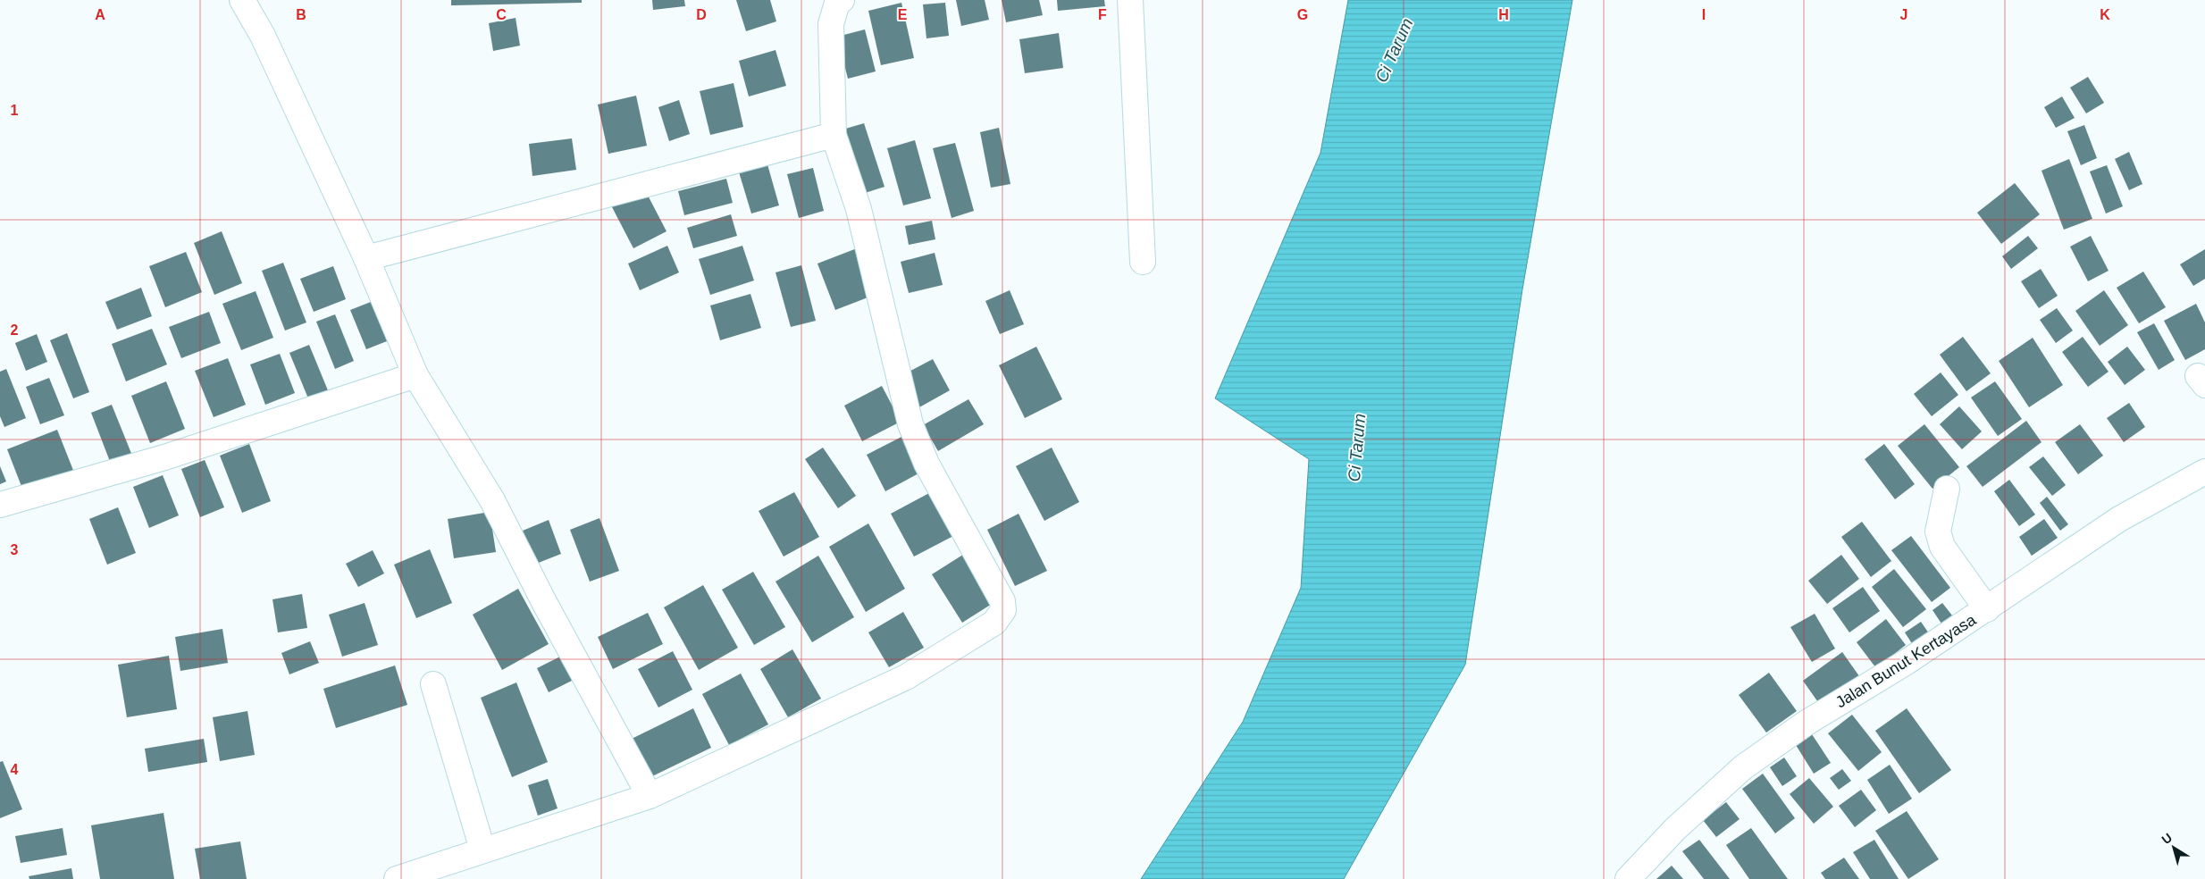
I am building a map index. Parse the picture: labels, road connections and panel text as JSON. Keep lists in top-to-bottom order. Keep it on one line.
{"streets":{"street":["Jalan Bunut Kertayasa"]},"water":["Ci Tarum"],"north":"top left","grid":{"columns":["A","B","C","D","E","F","G","H","I","J","K"],"rows":["1","2","3","4"]}}
